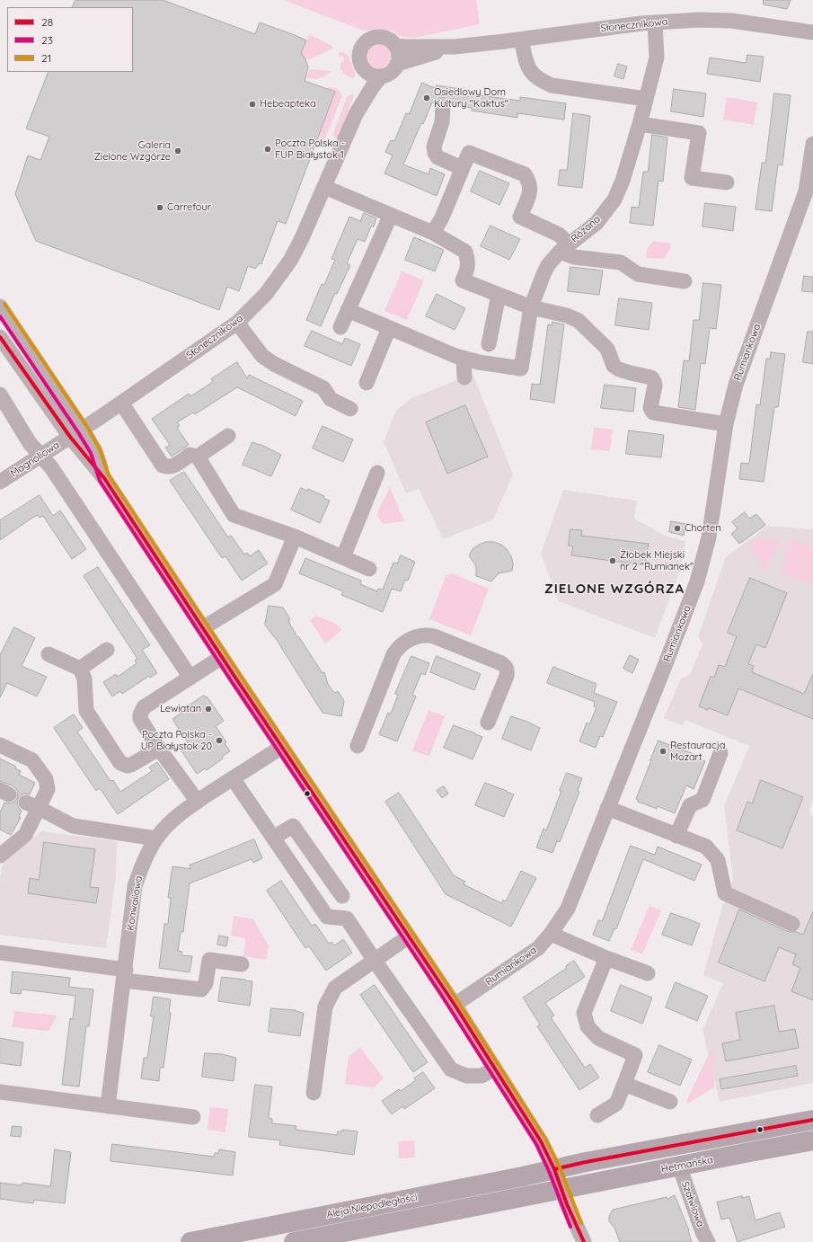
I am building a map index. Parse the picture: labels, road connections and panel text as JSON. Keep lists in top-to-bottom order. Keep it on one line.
{"streets":{"main road":["Hetmańska","Aleja Niepodległości"],"street":["Słonecznikowa","Różana","Rumiankowa","Magnoliowa","Konwaliowa","Szałwiowa"]},"crossings":[["Słonecznikowa","Różana"],["Słonecznikowa","Magnoliowa"],["Hetmańska","Szałwiowa"],["Hetmańska","Aleja Niepodległości"]],"districts":["ZIELONE WZGÓRZA"],"places":["Osiedlowy Dom Kultury \"Kaktus\"","Hebeapteka","Poczta Polska - FUP Białystok 1","Galeria Zielone Wzgórze","Carrefour","Chorten","Żłobek Miejski nr 2 \"Rumianek\"","Lewiatan","Poczta Polska - UP Białystok 20","Restauracja Mozart"],"lines":["transit line 21","transit line 23","transit line 28"],"legend":["28","23","21"]}
